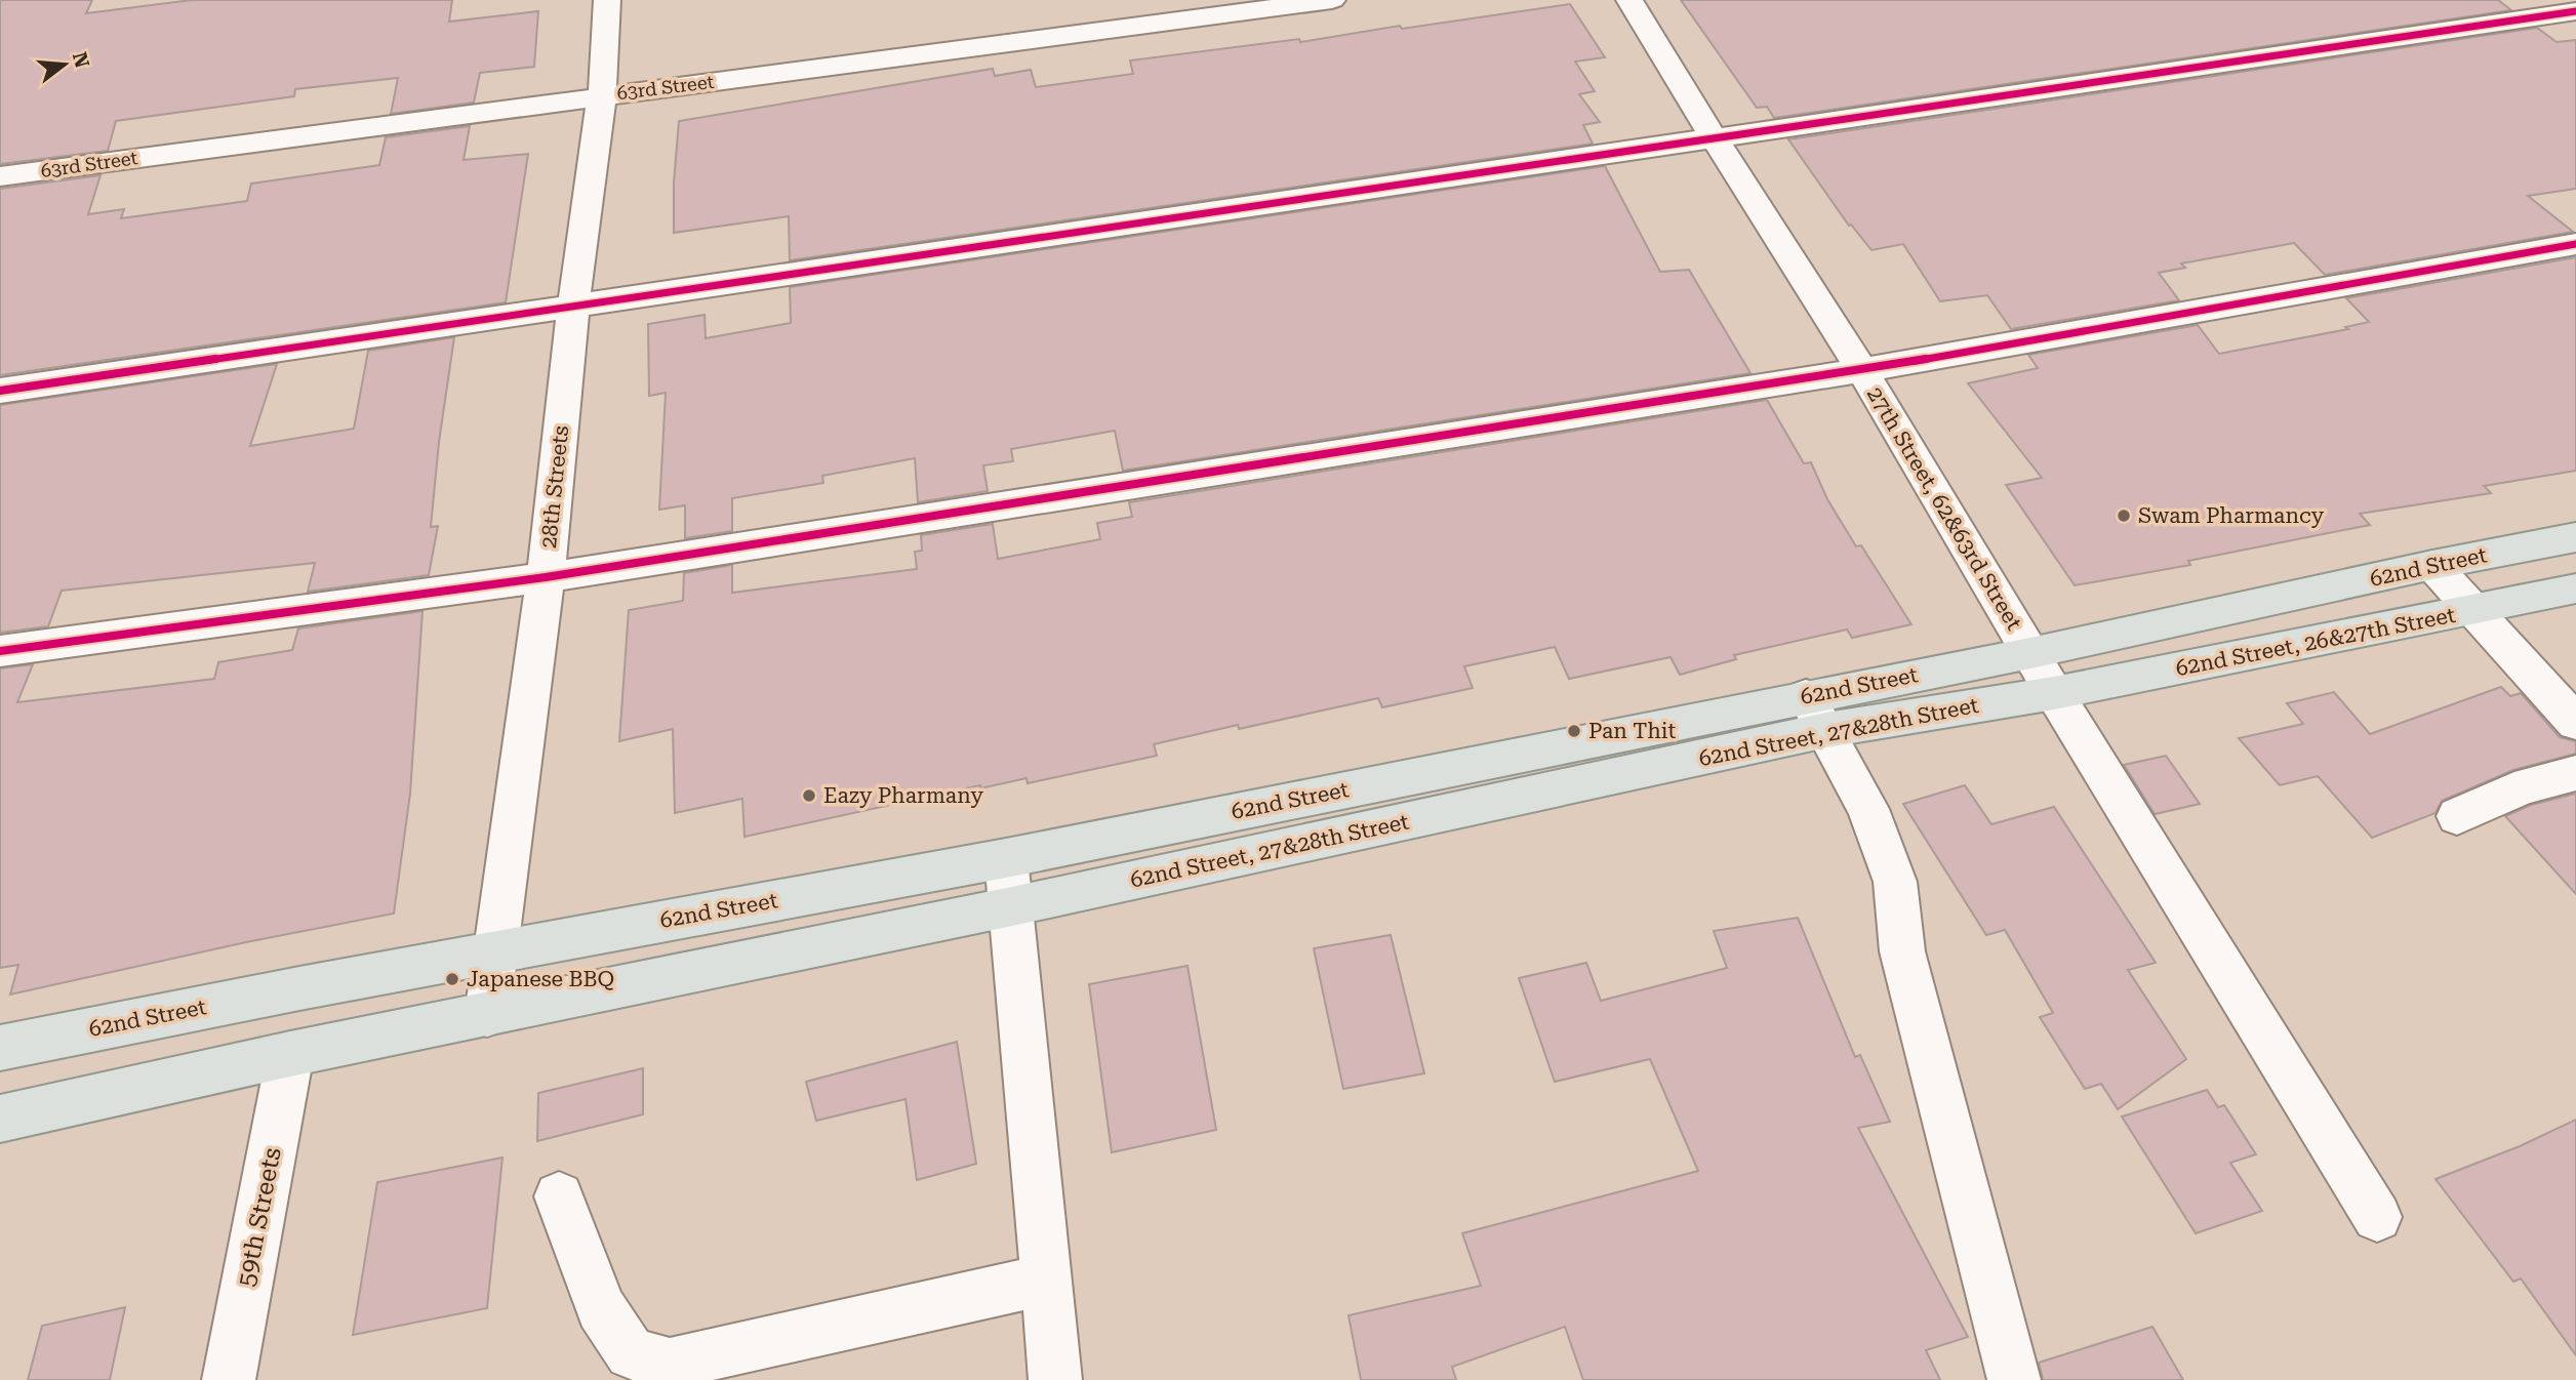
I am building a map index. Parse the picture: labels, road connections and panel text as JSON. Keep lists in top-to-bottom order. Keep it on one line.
{"streets":{"main road":["62nd Street","62nd Street, 26&27th Street","62nd Street, 27&28th Street"],"street":["63rd Street","28th Streets","27th Street, 62&63rd Street","59th Streets"]},"crossings":[["63rd Street","28th Streets"],["28th Streets","62nd Street"],["28th Streets","62nd Street, 27&28th Street"],["27th Street, 62&63rd Street","62nd Street"],["27th Street, 62&63rd Street","62nd Street, 26&27th Street"],["27th Street, 62&63rd Street","62nd Street, 27&28th Street"],["62nd Street","62nd Street, 27&28th Street"],["62nd Street, 26&27th Street","62nd Street, 27&28th Street"]],"places":["Swam Pharmancy","Pan Thit","Eazy Pharmany","Japanese BBQ"],"north":"right"}
